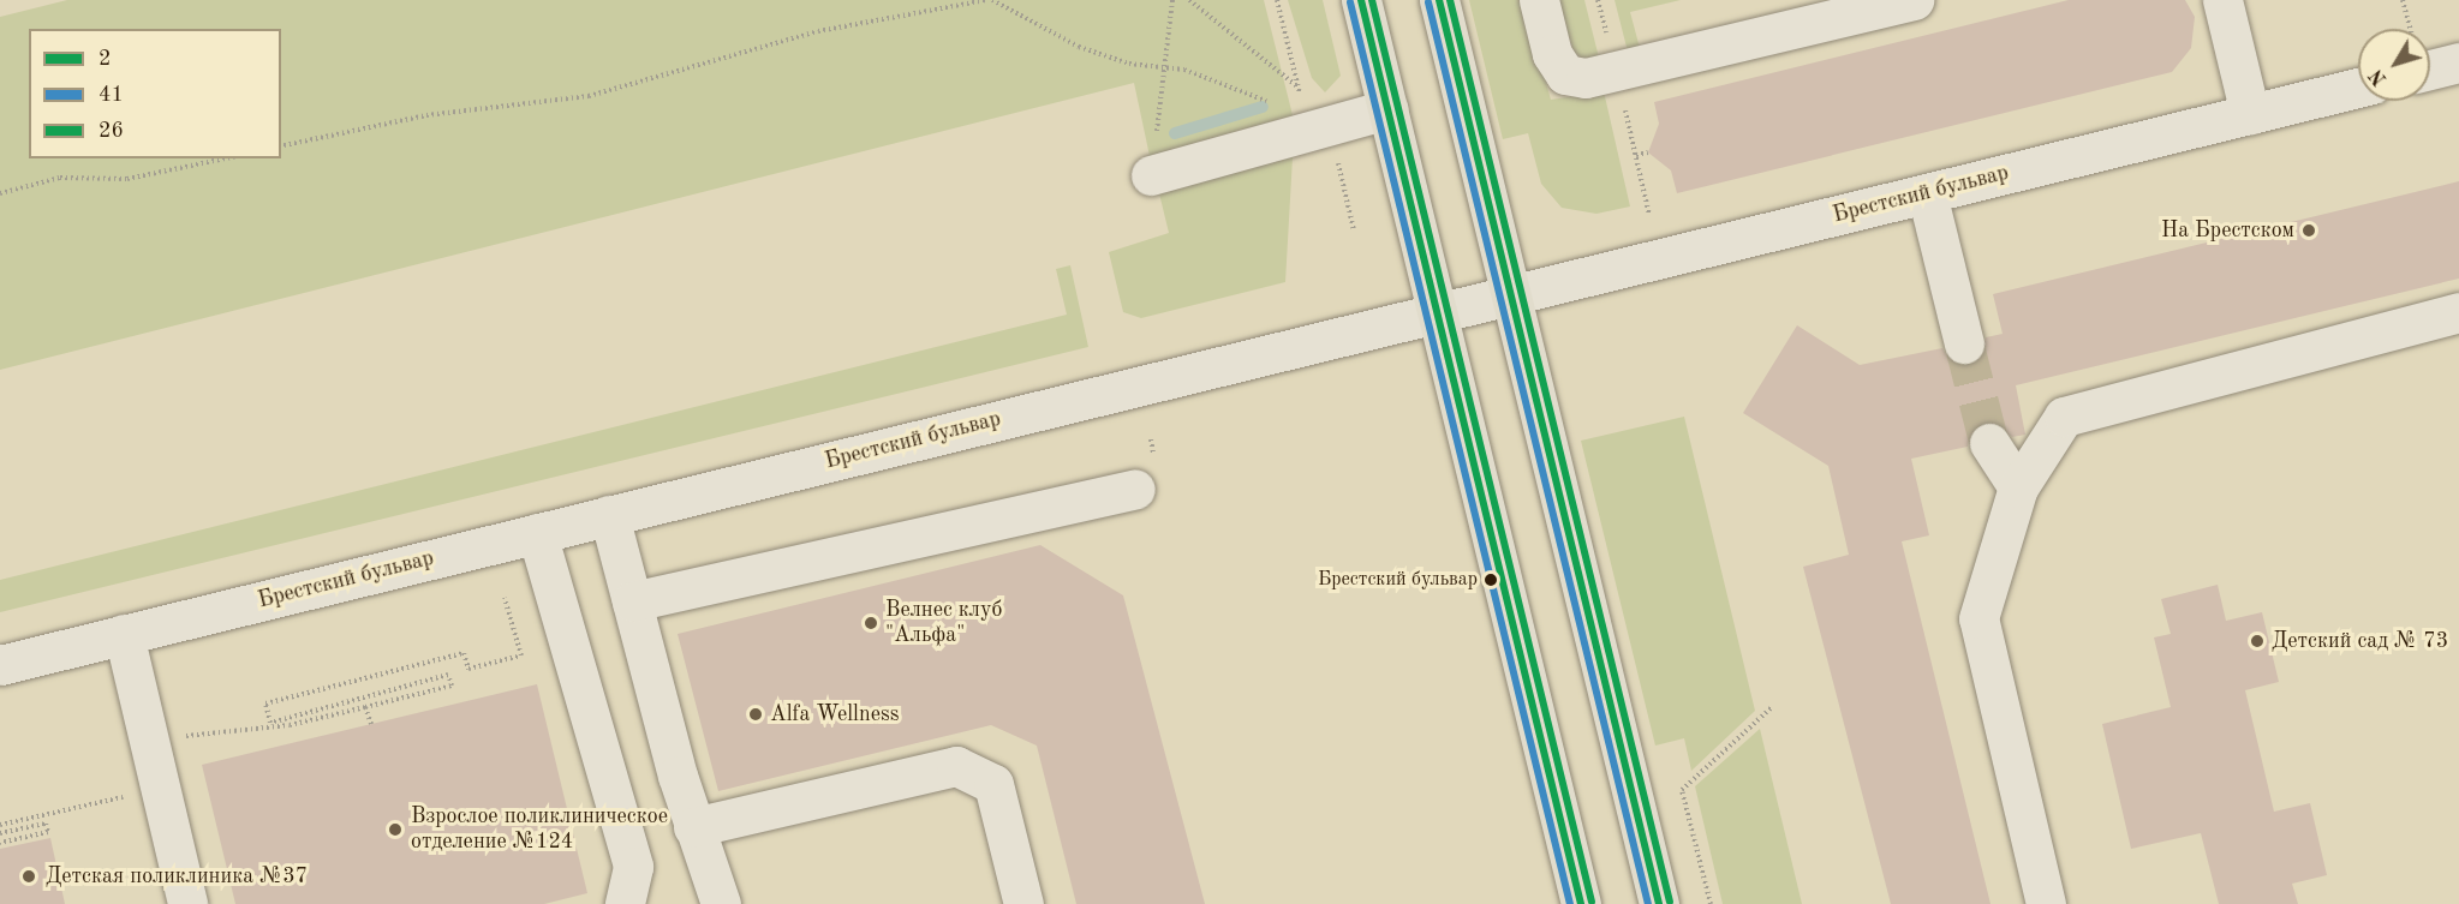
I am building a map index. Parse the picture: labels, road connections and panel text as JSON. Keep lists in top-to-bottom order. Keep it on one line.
{"streets":{"street":["Брестский бульвар"]},"places":["На Брестском","Брестский бульвар","Велнес клуб \"Альфа\"","Детский сад № 73","Alfa Wellness","Взрослое поликлиническое отделение №124","Детская поликлиника №37"],"lines":["transit line 2","transit line 26","transit line 41"],"legend":["2","41","26"],"north":"bottom left"}
